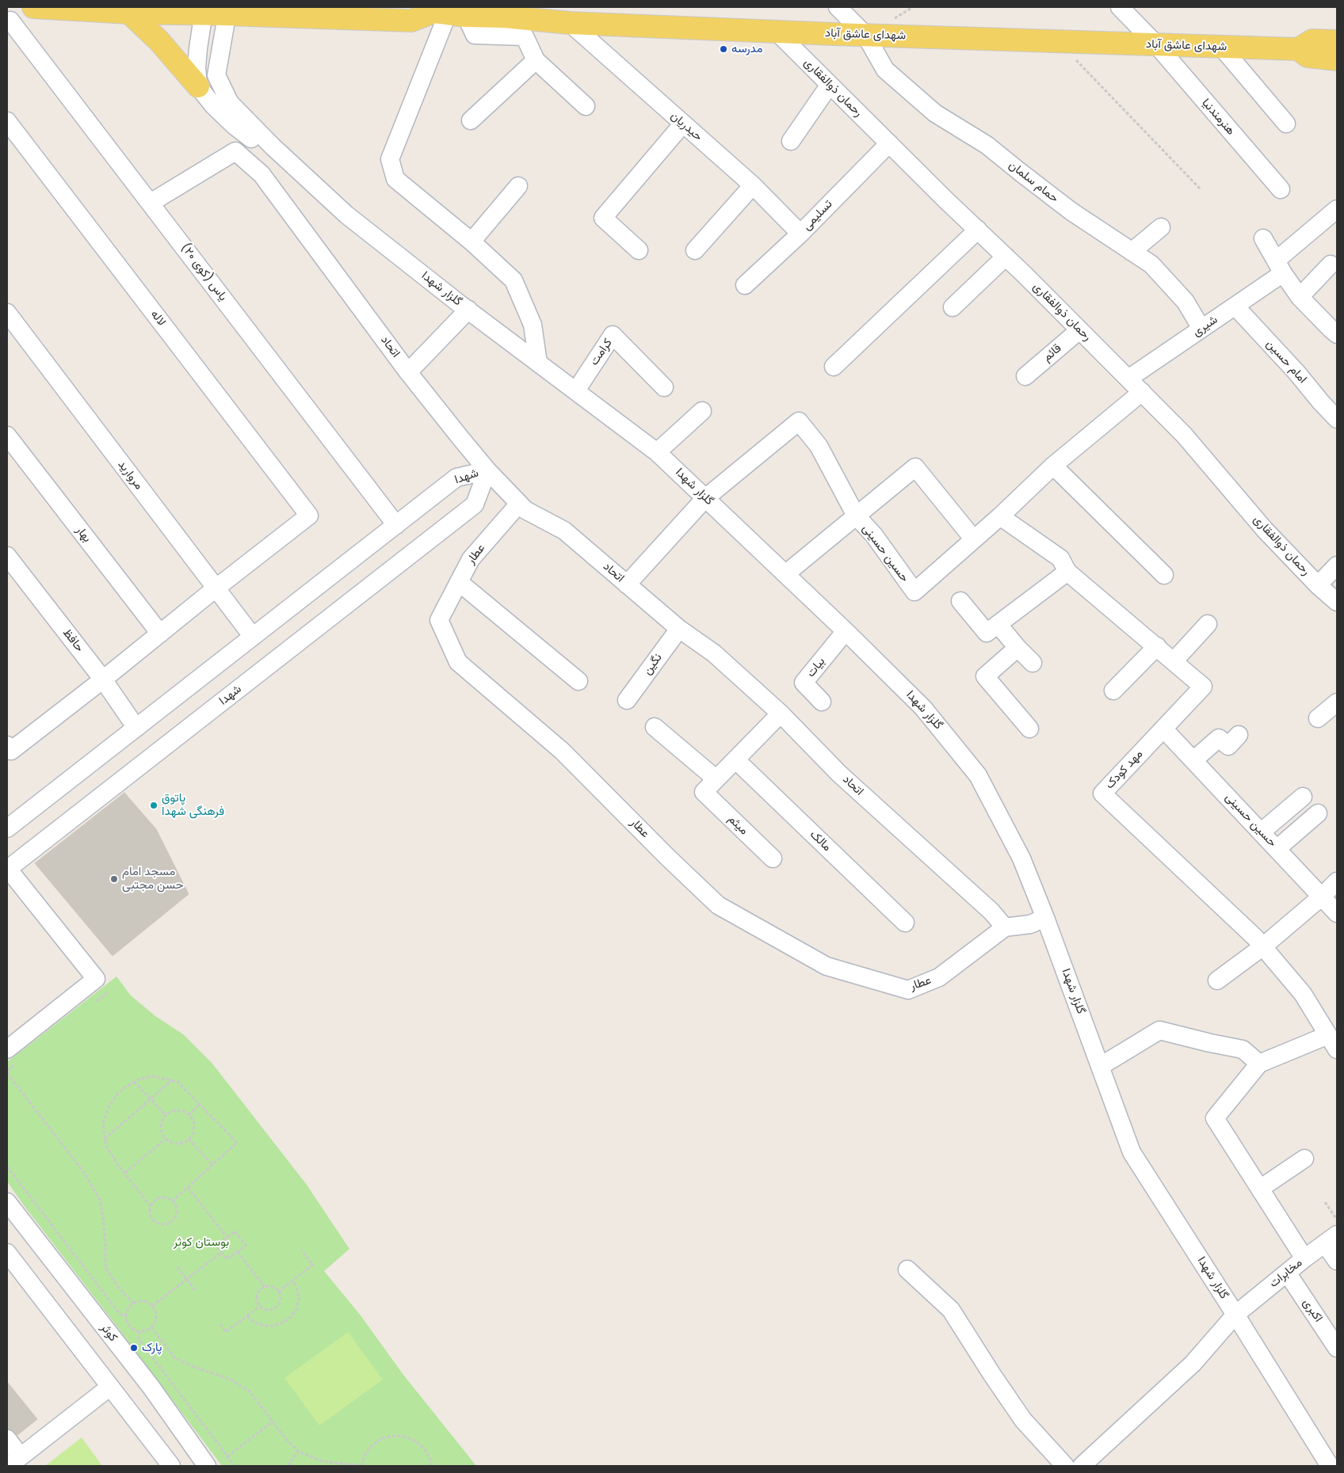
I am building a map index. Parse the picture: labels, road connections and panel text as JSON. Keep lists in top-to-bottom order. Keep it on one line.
{"streets":{"main road":["شهدای عاشق آباد"],"street":["رحمان ذوالفقاری","هنرمندنیا","حیدریان","حمام سلمان","تسلیمی","یاس (کوی ۲۰)","گلزار شهدا","لاله","شیری","اتحاد","کرامت","قائم","امام حسین","مروارید","شهدا","بهار","حسین حسینی","عطار","حافظ","نگین","بیات","مهد کودک","میثم","مالک","مخابرات","اکبری","کوثر"]},"crossings":[["شهدای عاشق آباد","رحمان ذوالفقاری"],["شهدای عاشق آباد","هنرمندنیا"],["شهدای عاشق آباد","حیدریان"],["شهدای عاشق آباد","حمام سلمان"],["شهدای عاشق آباد","گلزار شهدا"],["رحمان ذوالفقاری","تسلیمی"],["رحمان ذوالفقاری","شیری"],["رحمان ذوالفقاری","قائم"],["رحمان ذوالفقاری","حسین حسینی"],["حیدریان","تسلیمی"],["حمام سلمان","شیری"],["یاس (کوی ۲۰)","اتحاد"],["یاس (کوی ۲۰)","شهدا"],["گلزار شهدا","کرامت"],["گلزار شهدا","حسین حسینی"],["گلزار شهدا","بیات"],["گلزار شهدا","مخابرات"],["لاله","مروارید"],["شیری","امام حسین"],["اتحاد","شهدا"],["اتحاد","عطار"],["اتحاد","نگین"],["مروارید","شهدا"],["شهدا","حافظ"],["حسین حسینی","مهد کودک"],["مخابرات","اکبری"]],"parks":["بوستان کوثر"],"places":["مدرسه","پاتوق فرهنگی شهدا","مسجد امام حسن مجتبی","پارک"]}
